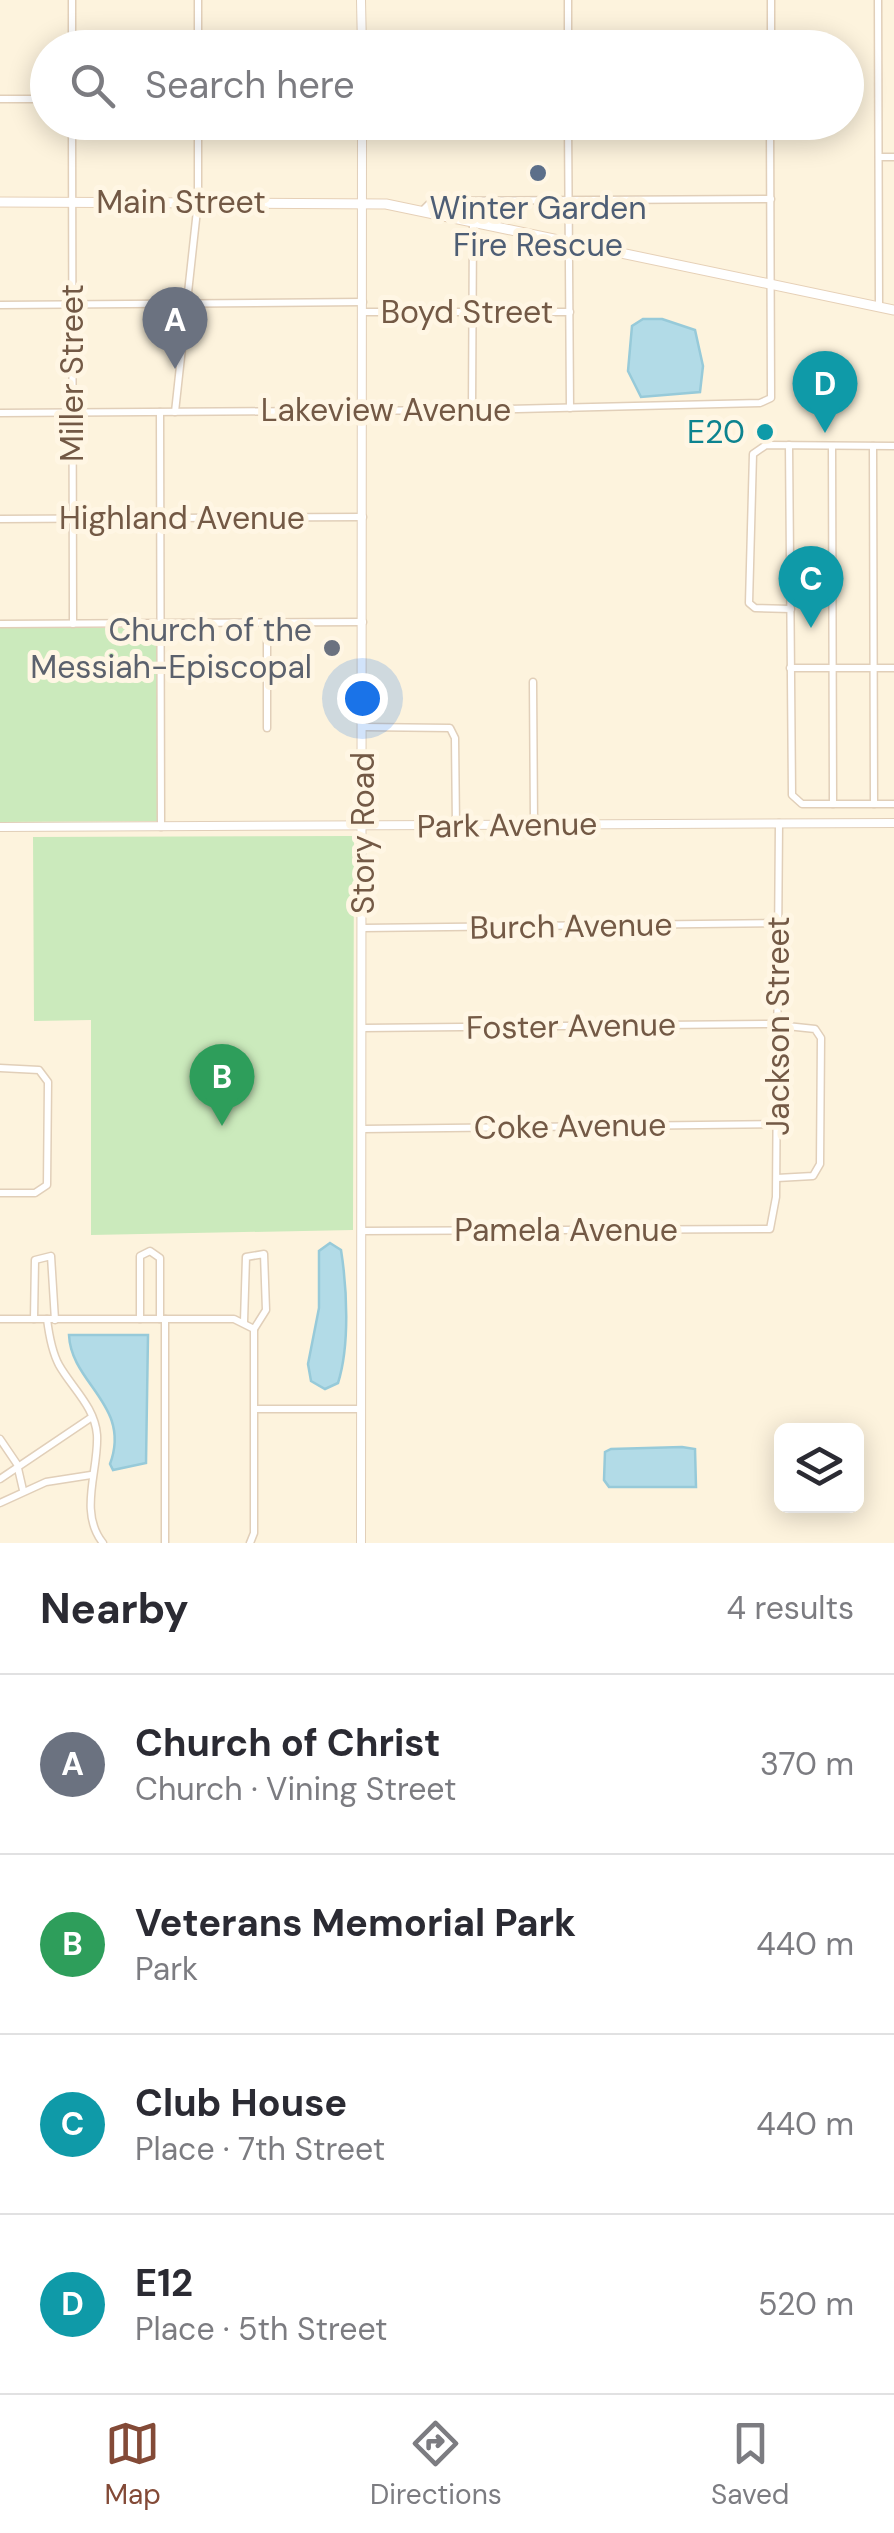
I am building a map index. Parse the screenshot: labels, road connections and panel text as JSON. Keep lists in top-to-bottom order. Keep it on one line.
{"streets":{"main road":["Main Street"],"street":["Boyd Street","Miller Street","Lakeview Avenue","Highland Avenue","Park Avenue","Story Road","Burch Avenue","Foster Avenue","Jackson Street","Coke Avenue","Pamela Avenue"]},"crossings":[["Main Street","Miller Street"],["Main Street","Lakeview Avenue"],["Main Street","Story Road"],["Boyd Street","Miller Street"],["Boyd Street","Story Road"],["Miller Street","Lakeview Avenue"],["Miller Street","Highland Avenue"],["Lakeview Avenue","Story Road"],["Highland Avenue","Story Road"],["Park Avenue","Story Road"],["Park Avenue","Jackson Street"],["Story Road","Burch Avenue"],["Story Road","Foster Avenue"],["Story Road","Coke Avenue"],["Story Road","Pamela Avenue"],["Burch Avenue","Jackson Street"],["Foster Avenue","Jackson Street"],["Jackson Street","Coke Avenue"],["Jackson Street","Pamela Avenue"]],"places":["Winter Garden Fire Rescue","E20","Church of the Messiah-Episcopal"],"page":{"search":"Search here","pins":["A","D","C","B"],"heading":["Nearby","4 results"],"list":[{"mark":"A","name":"Church of Christ","note":"Church · Vining Street","value":"370 m"},{"mark":"B","name":"Veterans Memorial Park","note":"Park","value":"440 m"},{"mark":"C","name":"Club House","note":"Place · 7th Street","value":"440 m"},{"mark":"D","name":"E12","note":"Place · 5th Street","value":"520 m"}],"nav":["Map","Directions","Saved"]}}
